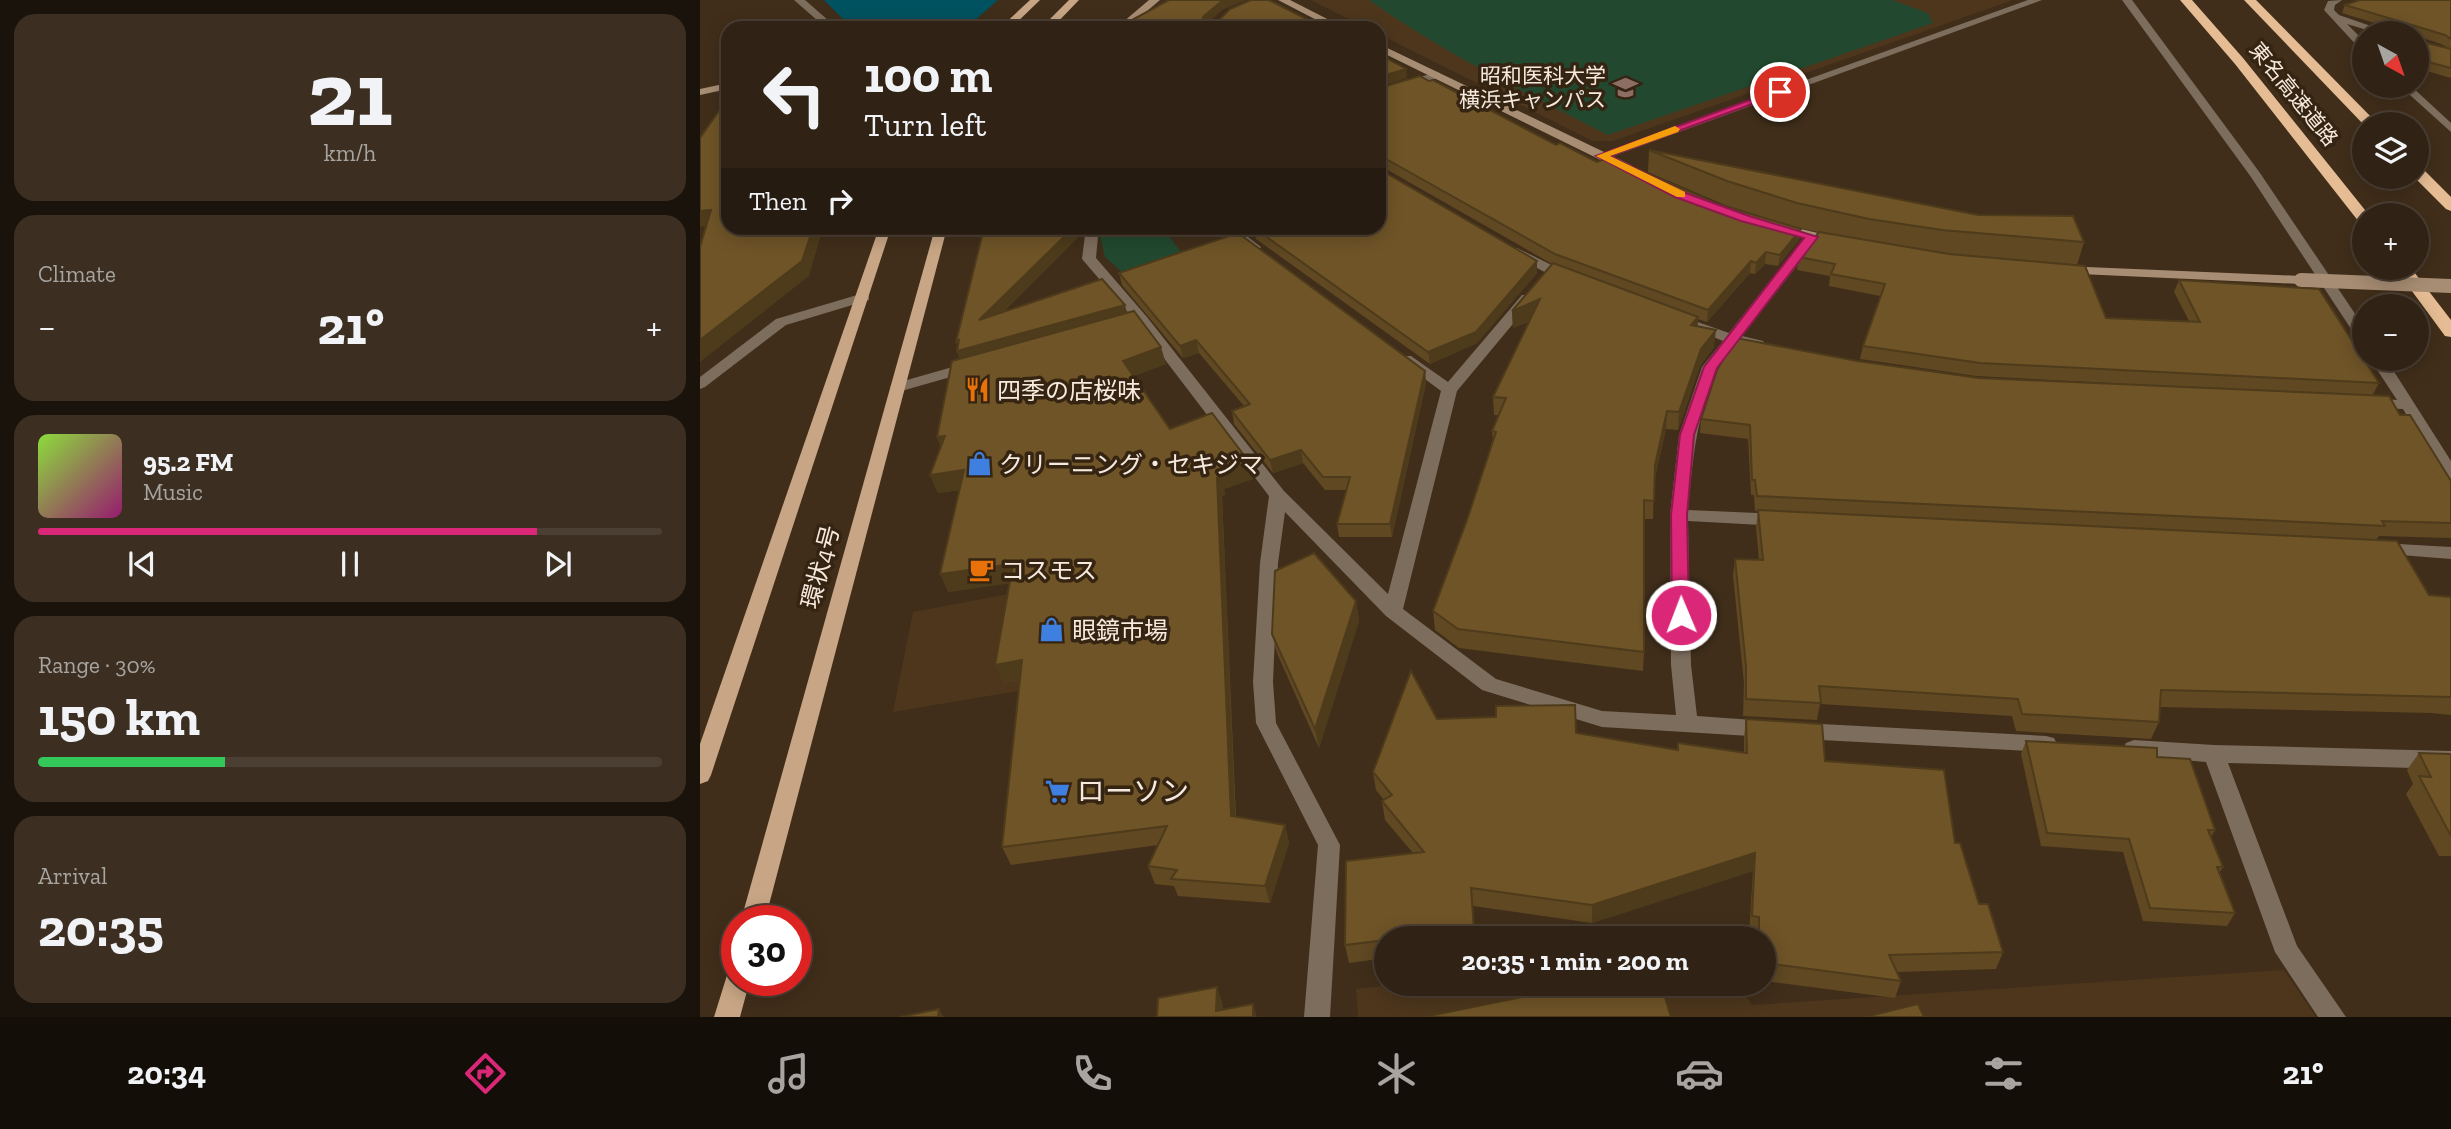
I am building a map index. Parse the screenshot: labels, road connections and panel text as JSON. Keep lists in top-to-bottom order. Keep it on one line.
{"streets":{"highway":["東名高速道路"],"main road":["環状4号"]},"places":{"school or university":["昭和医科大学 横浜キャンパス"],"restaurant":["四季の店桜味"],"shop":["クリーニング・セキジマ","眼鏡市場"],"cafe":["コスモス"],"supermarket":["ローソン"]},"north":"bottom right","page":{"tile":[["21","km/h"],"Climate",["Range · 30%","150 km"],["Arrival","20:35"]],"map_buttons":["+","−"],"turn":["100 m","Turn left"],"then":"Then","heat":["−","21°","+"],"song":["95.2 FM","Music"],"limit":"30","trip":"20:35 · 1 min · 200 m","tabs":["20:34","21°"]}}
